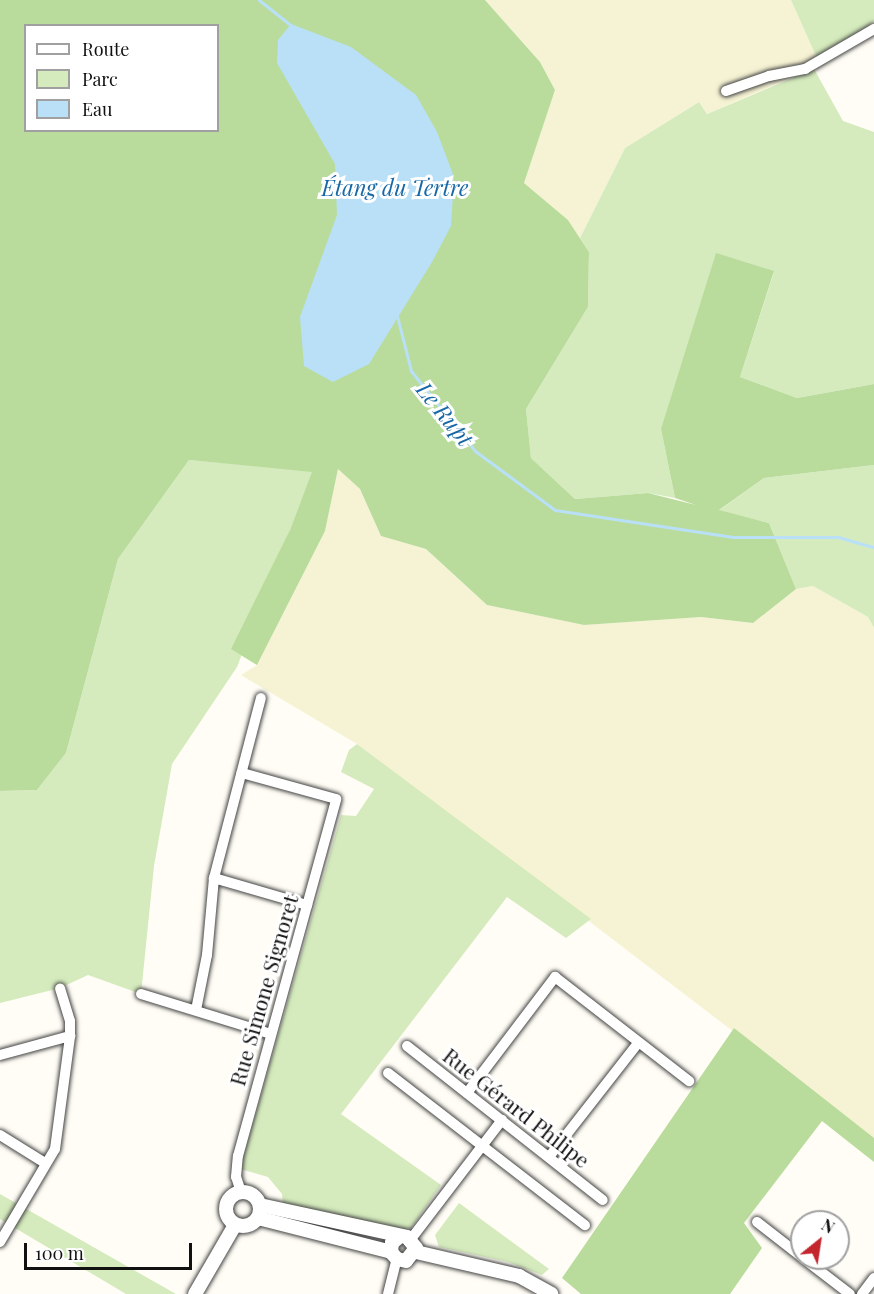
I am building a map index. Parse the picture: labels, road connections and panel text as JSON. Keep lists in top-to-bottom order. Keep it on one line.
{"streets":{"street":["Rue Simone Signoret","Rue Gérard Philipe"]},"water":["Étang du Tertre","Le Rupt"],"legend":["Route","Parc","Eau"],"scale_bar":"100 m","north":"top right"}
